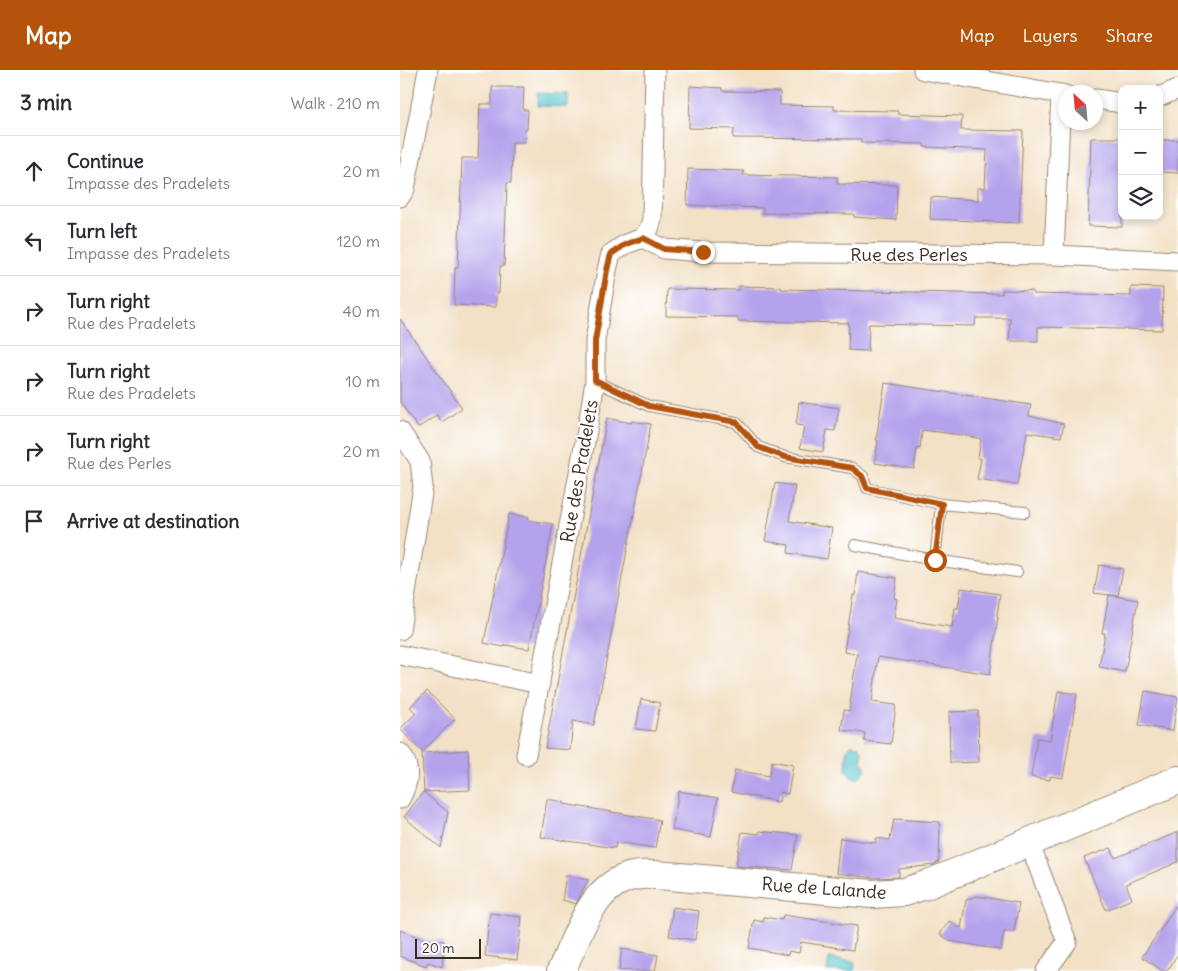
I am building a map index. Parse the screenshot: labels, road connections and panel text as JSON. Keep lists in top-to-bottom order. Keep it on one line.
{"streets":{"street":["Rue des Perles","Rue des Pradelets","Rue de Lalande"]},"crossings":[["Rue des Perles","Rue des Pradelets"]],"scale_bar":"20 m","north":"top left","page":{"header":"Map","nav":["Map","Layers","Share"],"heading":["3 min","Walk · 210 m"],"map_buttons":["+","−"],"list":[["Continue","Impasse des Pradelets","20 m"],["Turn left","Impasse des Pradelets","120 m"],["Turn right","Rue des Pradelets","40 m"],["Turn right","Rue des Pradelets","10 m"],["Turn right","Rue des Perles","20 m"],"Arrive at destination"],"scale":"20 m"}}
